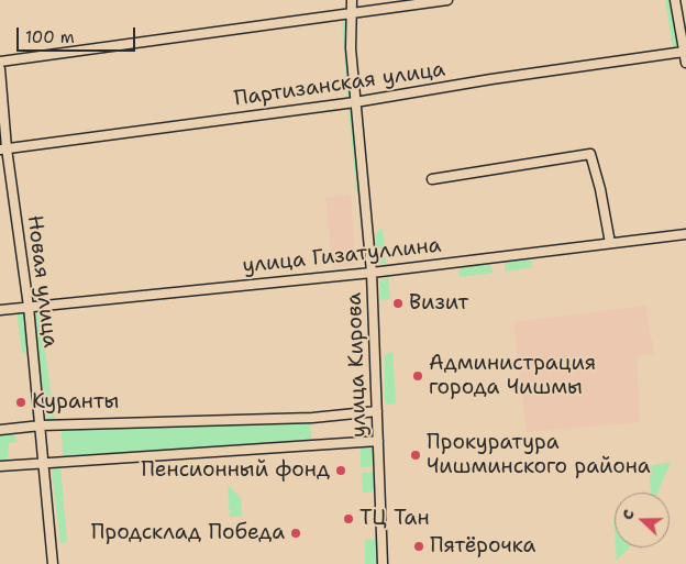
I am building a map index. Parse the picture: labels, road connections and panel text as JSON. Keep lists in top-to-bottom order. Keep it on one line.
{"streets":{"street":["Партизанская улица","улица Гизатуллина","Новая улица","улица Кирова"]},"crossings":[["Партизанская улица","Новая улица"],["Партизанская улица","улица Кирова"],["улица Гизатуллина","Новая улица"],["улица Гизатуллина","улица Кирова"]],"places":["Визит","Администрация города Чишмы","Куранты","Прокуратура Чишминского района","Пенсионный фонд","ТЦ Тан","Продсклад Победа","Пятёрочка"],"scale_bar":"100 m","north":"left"}
